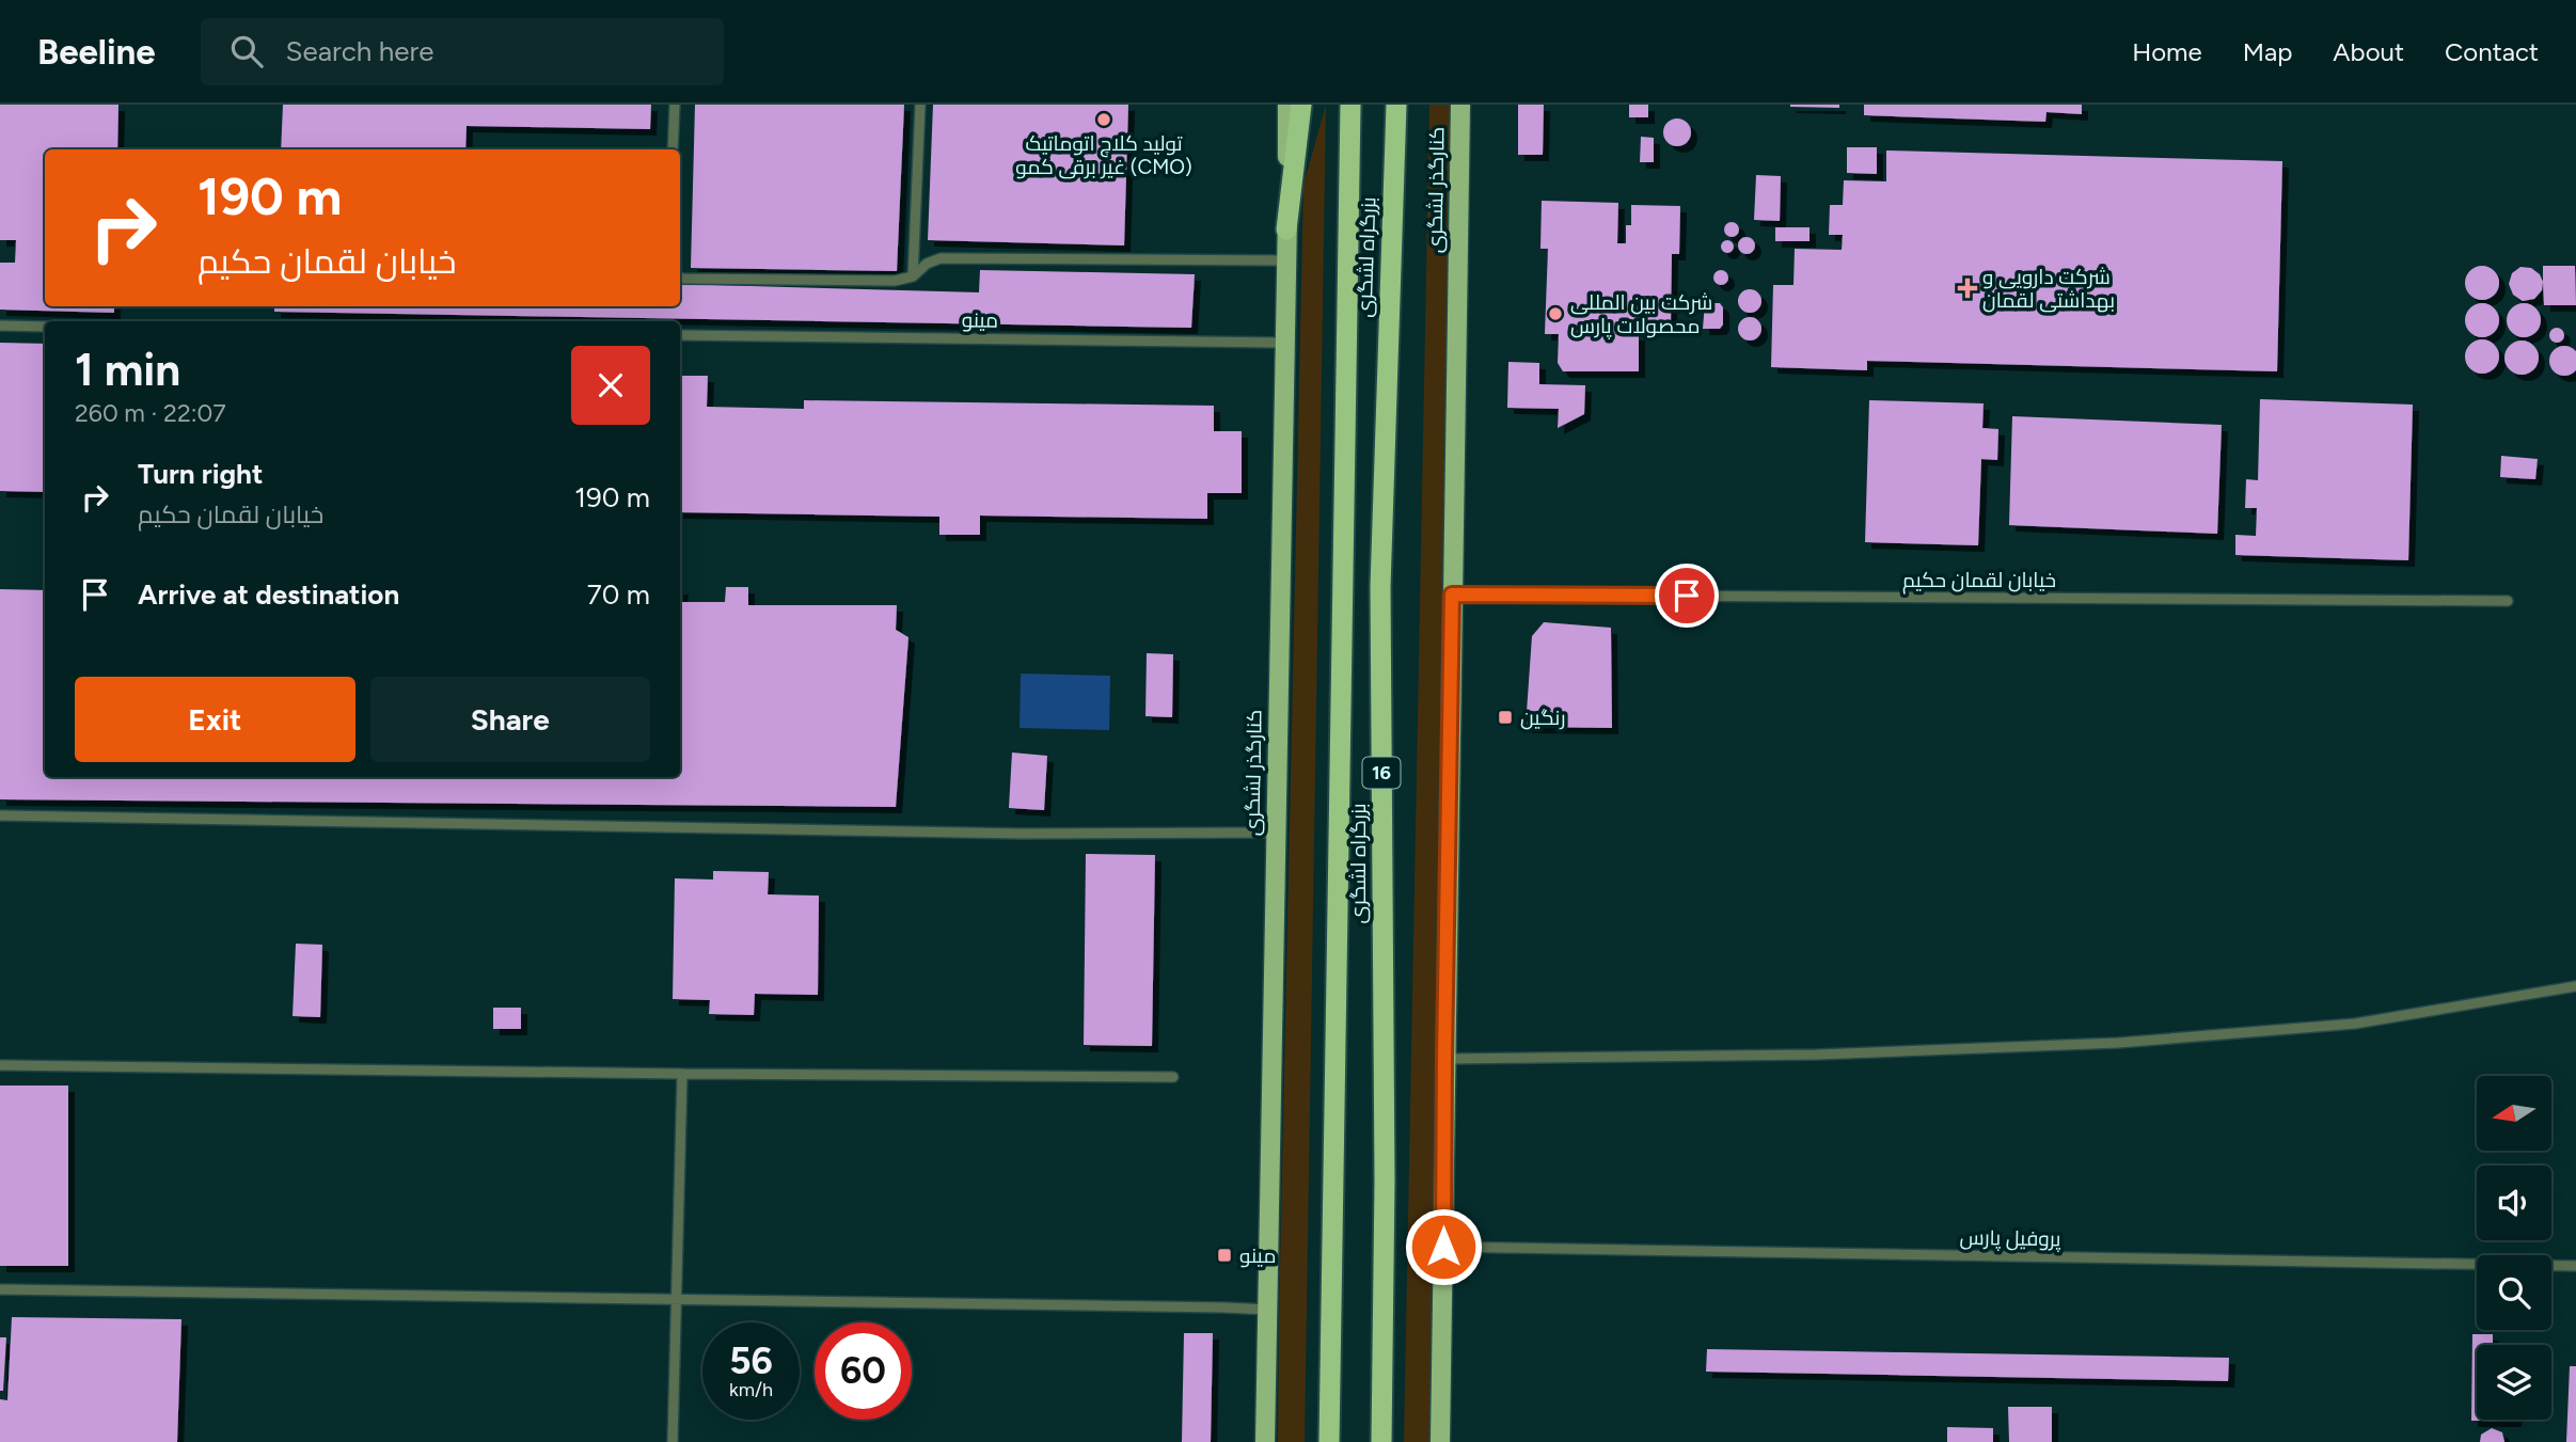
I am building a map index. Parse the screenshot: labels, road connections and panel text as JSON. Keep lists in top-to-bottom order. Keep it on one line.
{"streets":{"highway":["بزرگراه لشگری","16"],"main road":["کنارگذر لشگری"],"lane":["مینو","خیابان لقمان حکیم","پروفیل پارس"]},"crossings":[["کنارگذر لشگری","مینو"],["کنارگذر لشگری","خیابان لقمان حکیم"],["کنارگذر لشگری","پروفیل پارس"]],"places":{"other":["تولید کلاچ اتوماتیک غیر برقی کمو (CMO)","شرکت بین المللی محصولات پارس"],"health":["شرکت دارویی و بهداشتی لقمان"],"transit":["رنگین","مینو"]},"north":"left","page":{"header":"Beeline","search":"Search here","nav":["Home","Map","About","Contact"],"turn":["190 m","خیابان لقمان حکیم"],"heading":["1 min","260 m · 22:07"],"list":[{"name":"Turn right","note":"خیابان لقمان حکیم","value":"190 m"},{"name":"Arrive at destination","value":"70 m"}],"buttons":["Exit","Share"],"speed":"56 km/h","limit":"60"}}
